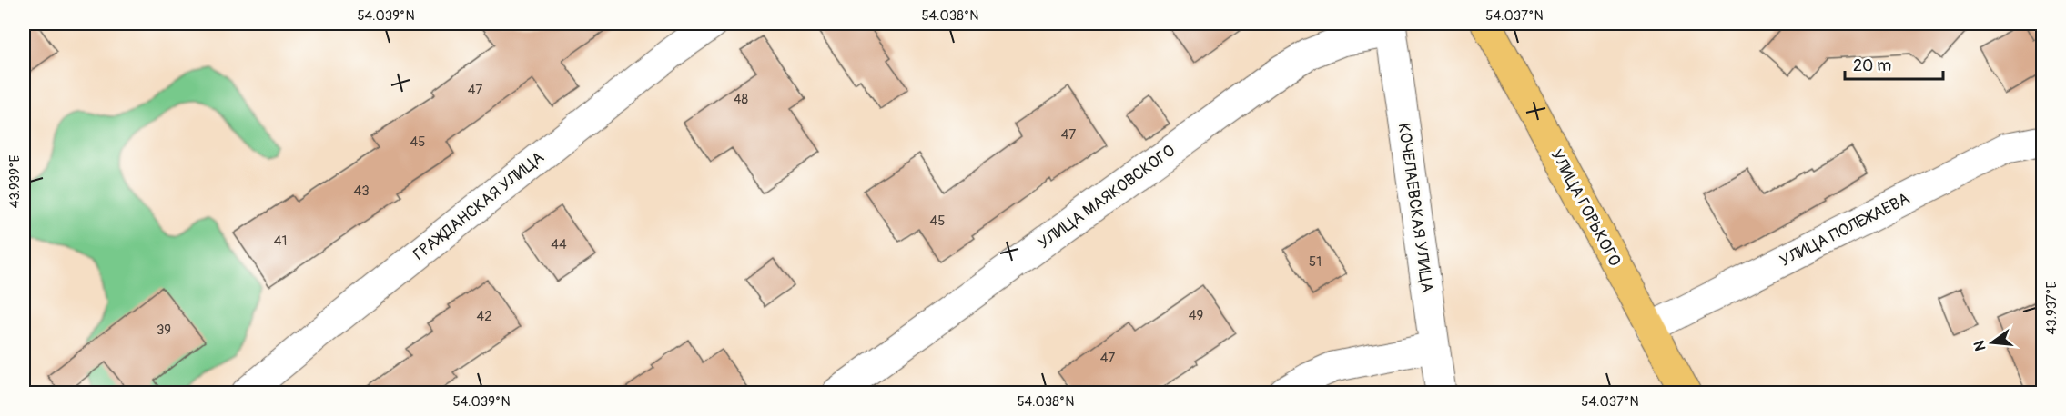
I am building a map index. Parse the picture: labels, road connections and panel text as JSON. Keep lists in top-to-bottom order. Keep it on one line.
{"streets":{"main road":["УЛИЦА ГОРЬКОГО"],"street":["УЛИЦА МАЯКОВСКОГО","ГРАЖДАНСКАЯ УЛИЦА","КОЧЕЛАЕВСКАЯ УЛИЦА","УЛИЦА ПОЛЕЖАЕВА"]},"crossings":[["УЛИЦА МАЯКОВСКОГО","КОЧЕЛАЕВСКАЯ УЛИЦА"],["УЛИЦА ГОРЬКОГО","УЛИЦА ПОЛЕЖАЕВА"]],"house_numbers":["47","48","47","45","43","45","41","44","51","49","42","39","47"],"scale_bar":"20 m","north":"left","coordinates":["54.039°N","54.038°N","54.037°N","43.939°E","43.937°E"]}
